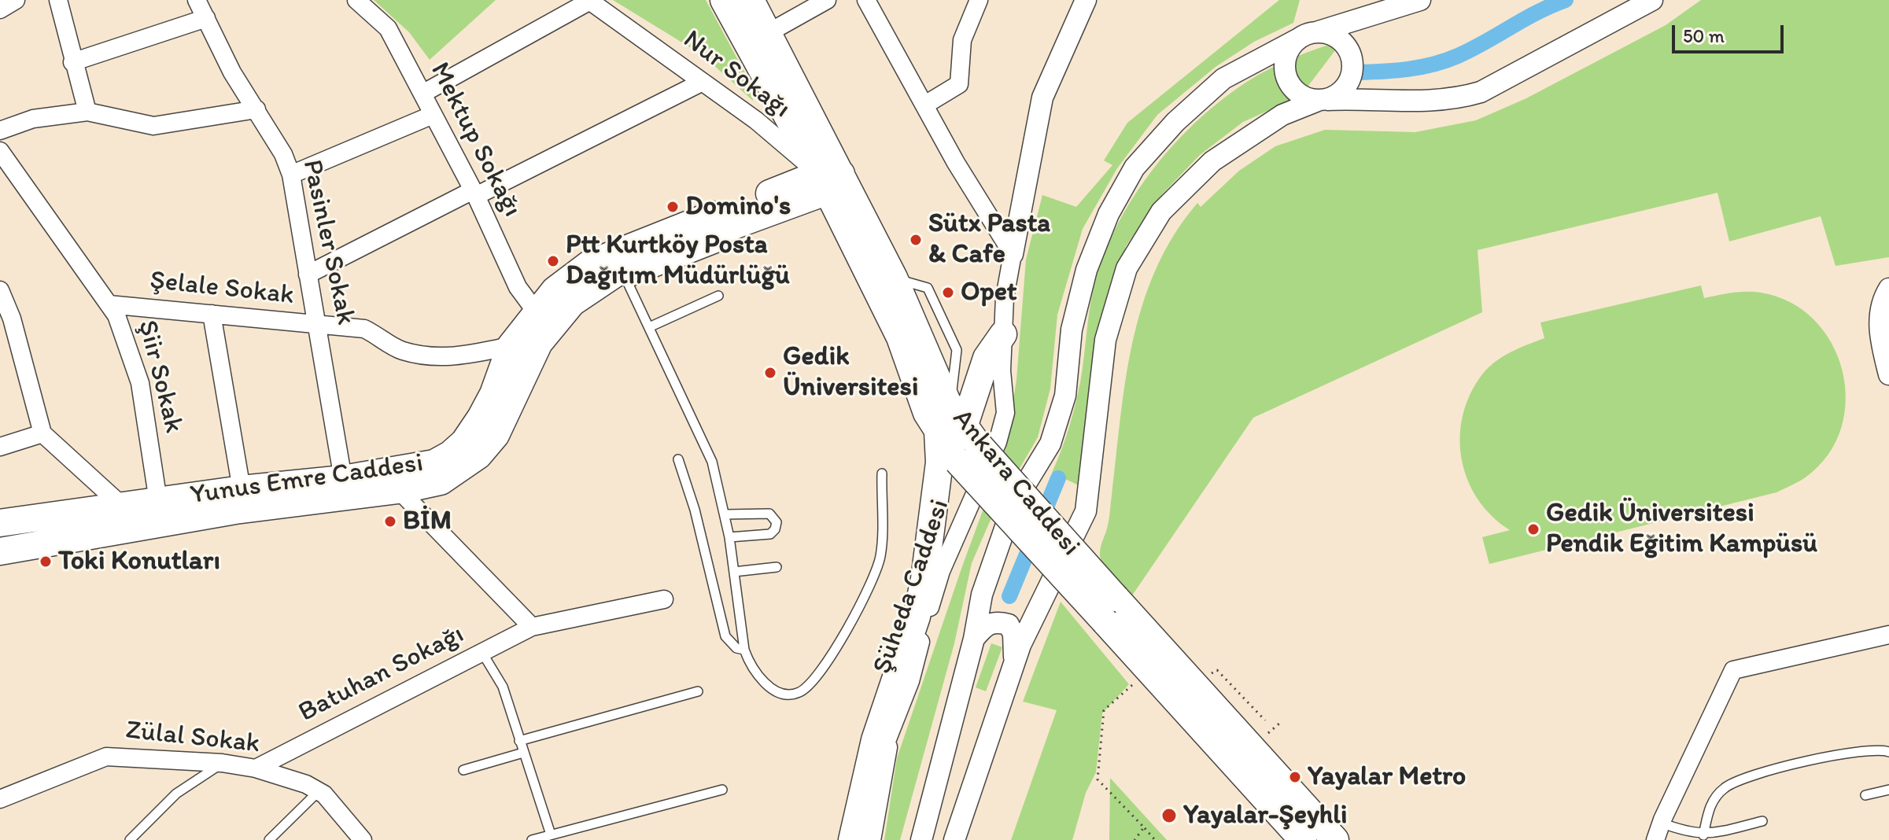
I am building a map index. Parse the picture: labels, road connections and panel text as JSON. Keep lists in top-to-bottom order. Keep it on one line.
{"streets":{"main road":["Yunus Emre Caddesi","Ankara Caddesi"],"street":["Nur Sokağı","Mektup Sokağı","Pasinler Sokak","Şelale Sokak","Şiir Sokak","Şüheda Caddesi","Batuhan Sokağı","Zülal Sokak"]},"crossings":[["Nur Sokağı","Yunus Emre Caddesi"],["Nur Sokağı","Ankara Caddesi"],["Mektup Sokağı","Yunus Emre Caddesi"],["Pasinler Sokak","Şelale Sokak"],["Pasinler Sokak","Yunus Emre Caddesi"],["Şelale Sokak","Şiir Sokak"],["Şelale Sokak","Yunus Emre Caddesi"],["Şiir Sokak","Yunus Emre Caddesi"],["Yunus Emre Caddesi","Ankara Caddesi"],["Batuhan Sokağı","Zülal Sokak"]],"places":["Domino's","Sütx Pasta & Cafe","Ptt Kurtköy Posta Dağıtım Müdürlüğü","Opet","Gedik Üniversitesi","BİM","Gedik Üniversitesi Pendik Eğitim Kampüsü","Toki Konutları","Yayalar Metro","Yayalar-Şeyhli"],"scale_bar":"50 m"}
